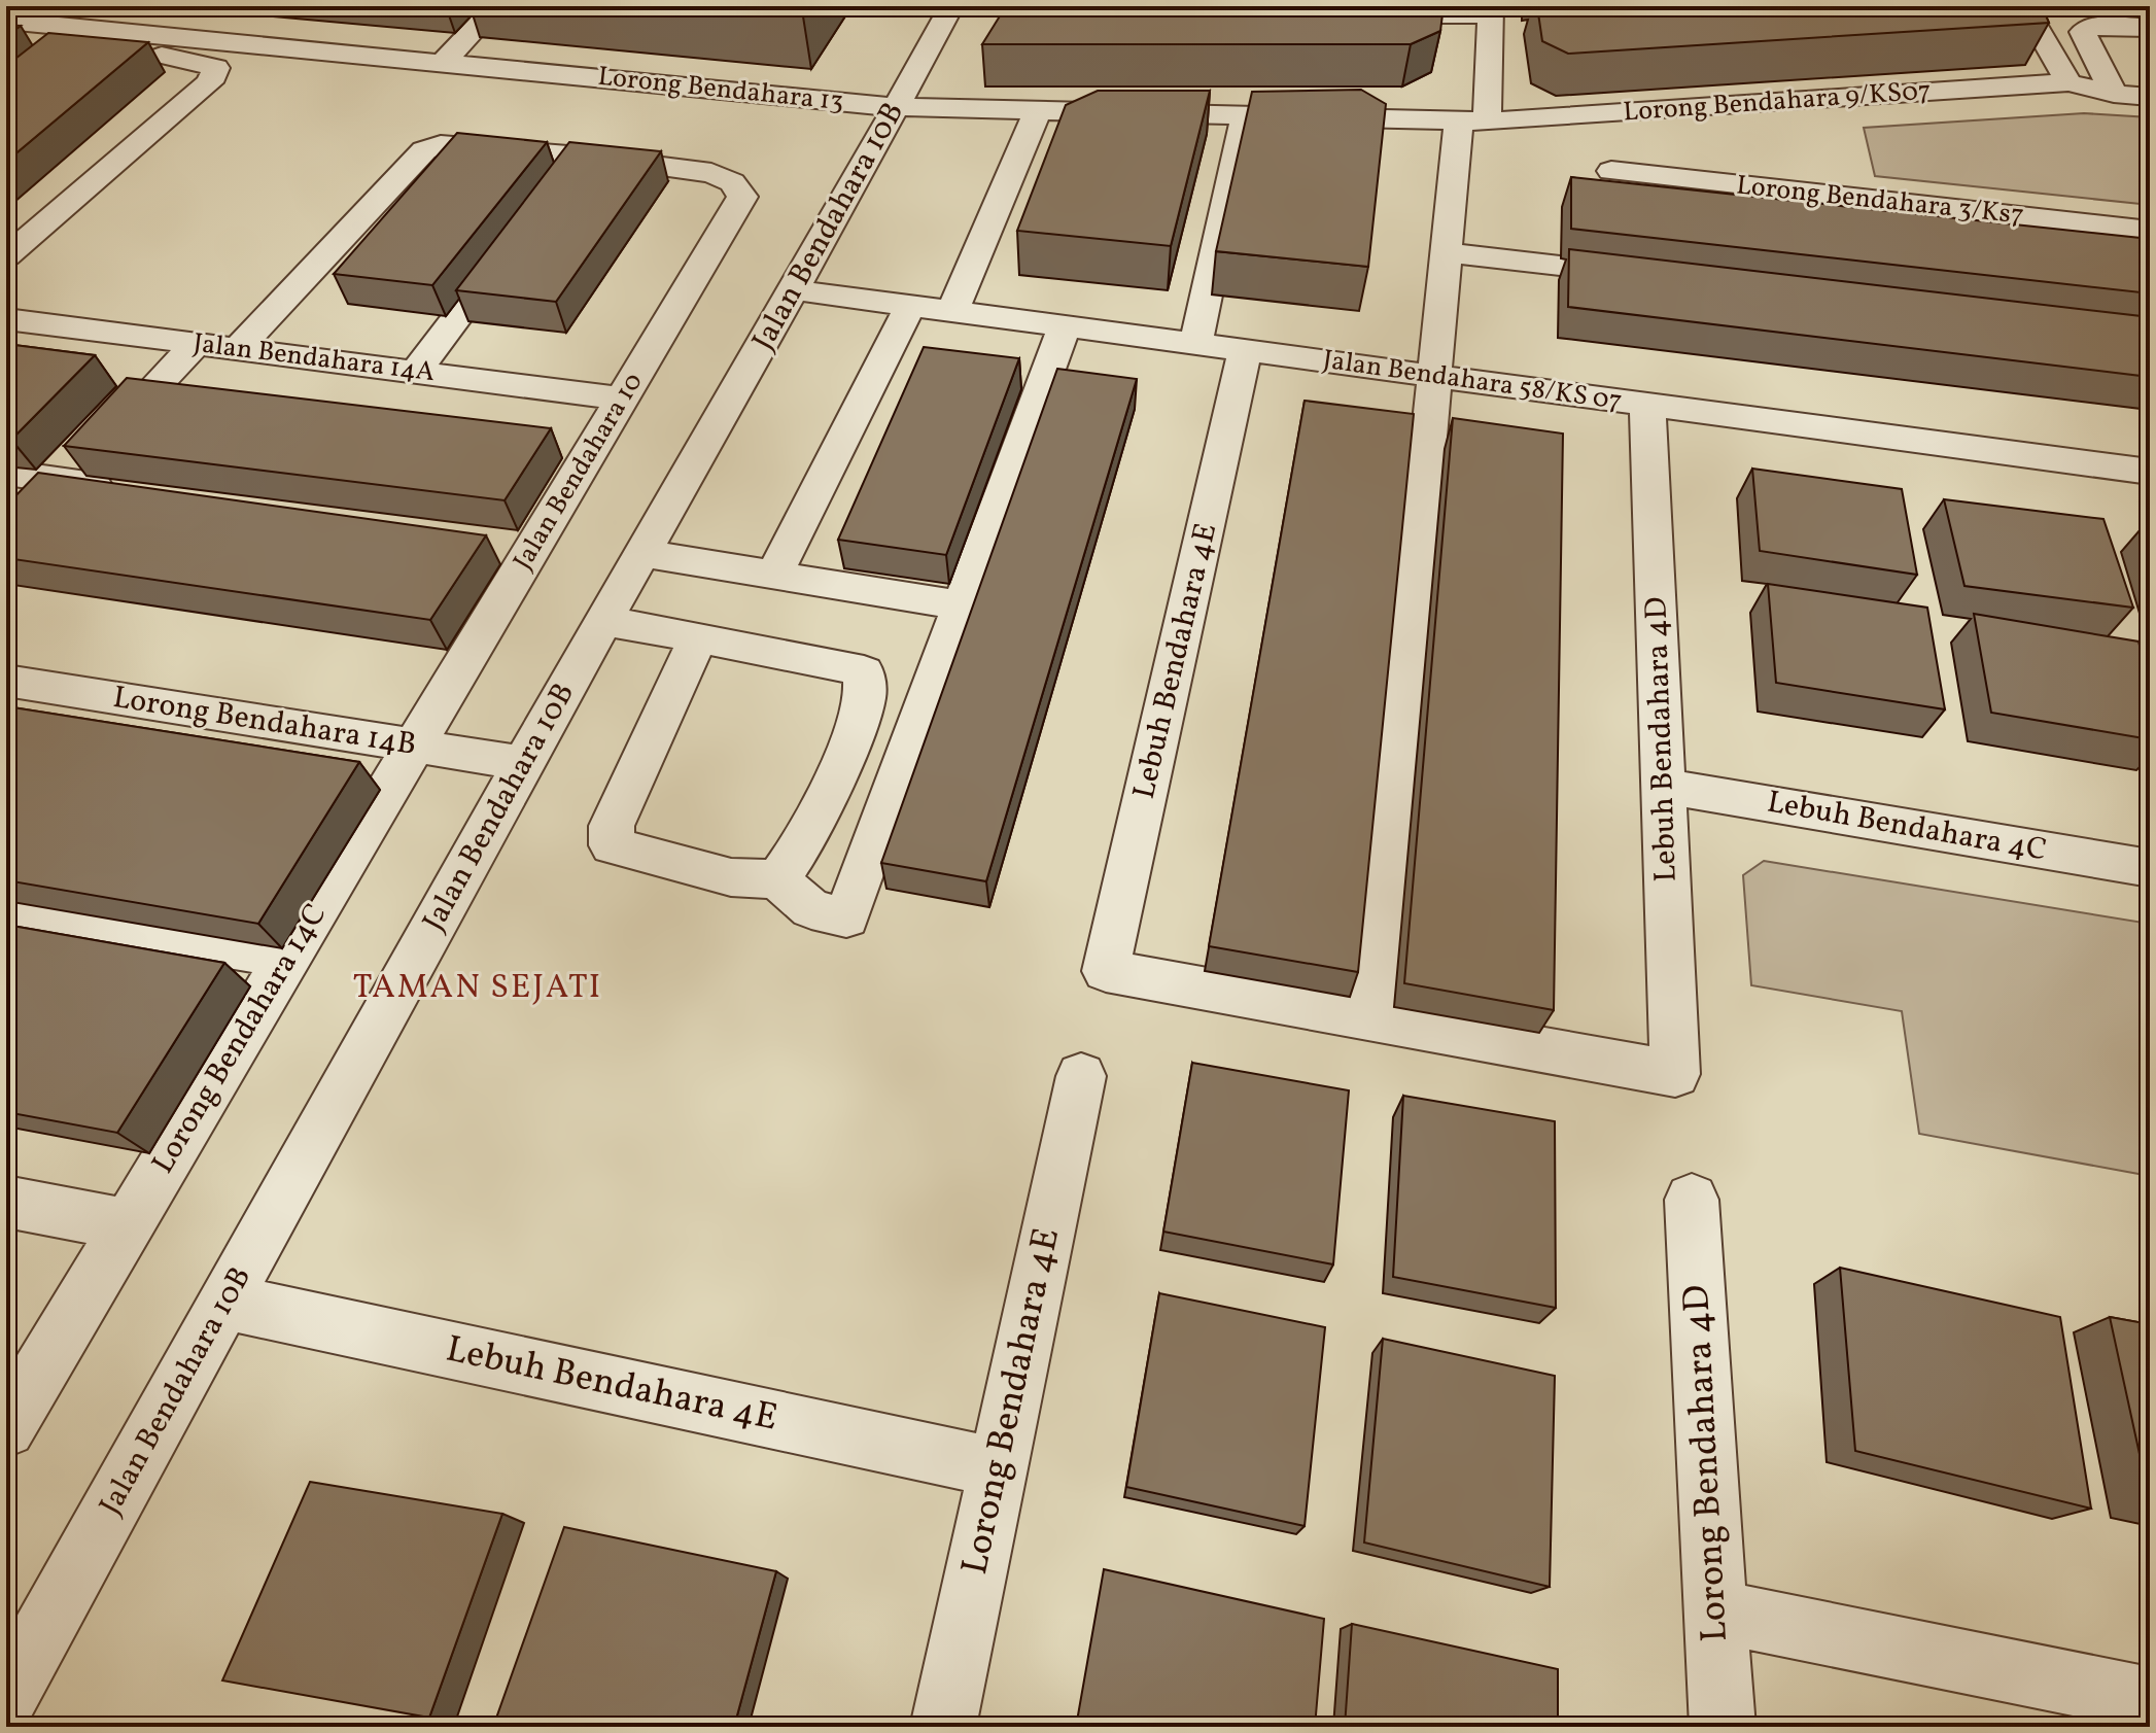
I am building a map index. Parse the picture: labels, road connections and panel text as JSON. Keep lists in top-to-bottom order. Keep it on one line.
{"streets":{"street":["Lorong Bendahara 13","Lorong Bendahara 9/KS07","Lorong Bendahara 3/Ks7","Jalan Bendahara 10B","Jalan Bendahara 14A","Jalan Bendahara 58/KS 07","Jalan Bendahara 10","Lebuh Bendahara 4E","Lorong Bendahara 14B","Lebuh Bendahara 4D","Lebuh Bendahara 4C","Lorong Bendahara 14C","Lorong Bendahara 4E","Lorong Bendahara 4D"]},"crossings":[["Lorong Bendahara 13","Lorong Bendahara 9/KS07"],["Lorong Bendahara 13","Jalan Bendahara 10B"],["Jalan Bendahara 10B","Jalan Bendahara 58/KS 07"],["Jalan Bendahara 10B","Lebuh Bendahara 4E"],["Jalan Bendahara 10B","Lorong Bendahara 14B"],["Jalan Bendahara 14A","Jalan Bendahara 10"],["Jalan Bendahara 58/KS 07","Lebuh Bendahara 4E"],["Jalan Bendahara 58/KS 07","Lebuh Bendahara 4D"],["Jalan Bendahara 10","Lorong Bendahara 14B"],["Jalan Bendahara 10","Lorong Bendahara 14C"],["Lebuh Bendahara 4E","Lebuh Bendahara 4D"],["Lebuh Bendahara 4E","Lorong Bendahara 4E"],["Lorong Bendahara 14B","Lorong Bendahara 14C"],["Lebuh Bendahara 4D","Lebuh Bendahara 4C"]],"districts":["TAMAN SEJATI"]}
